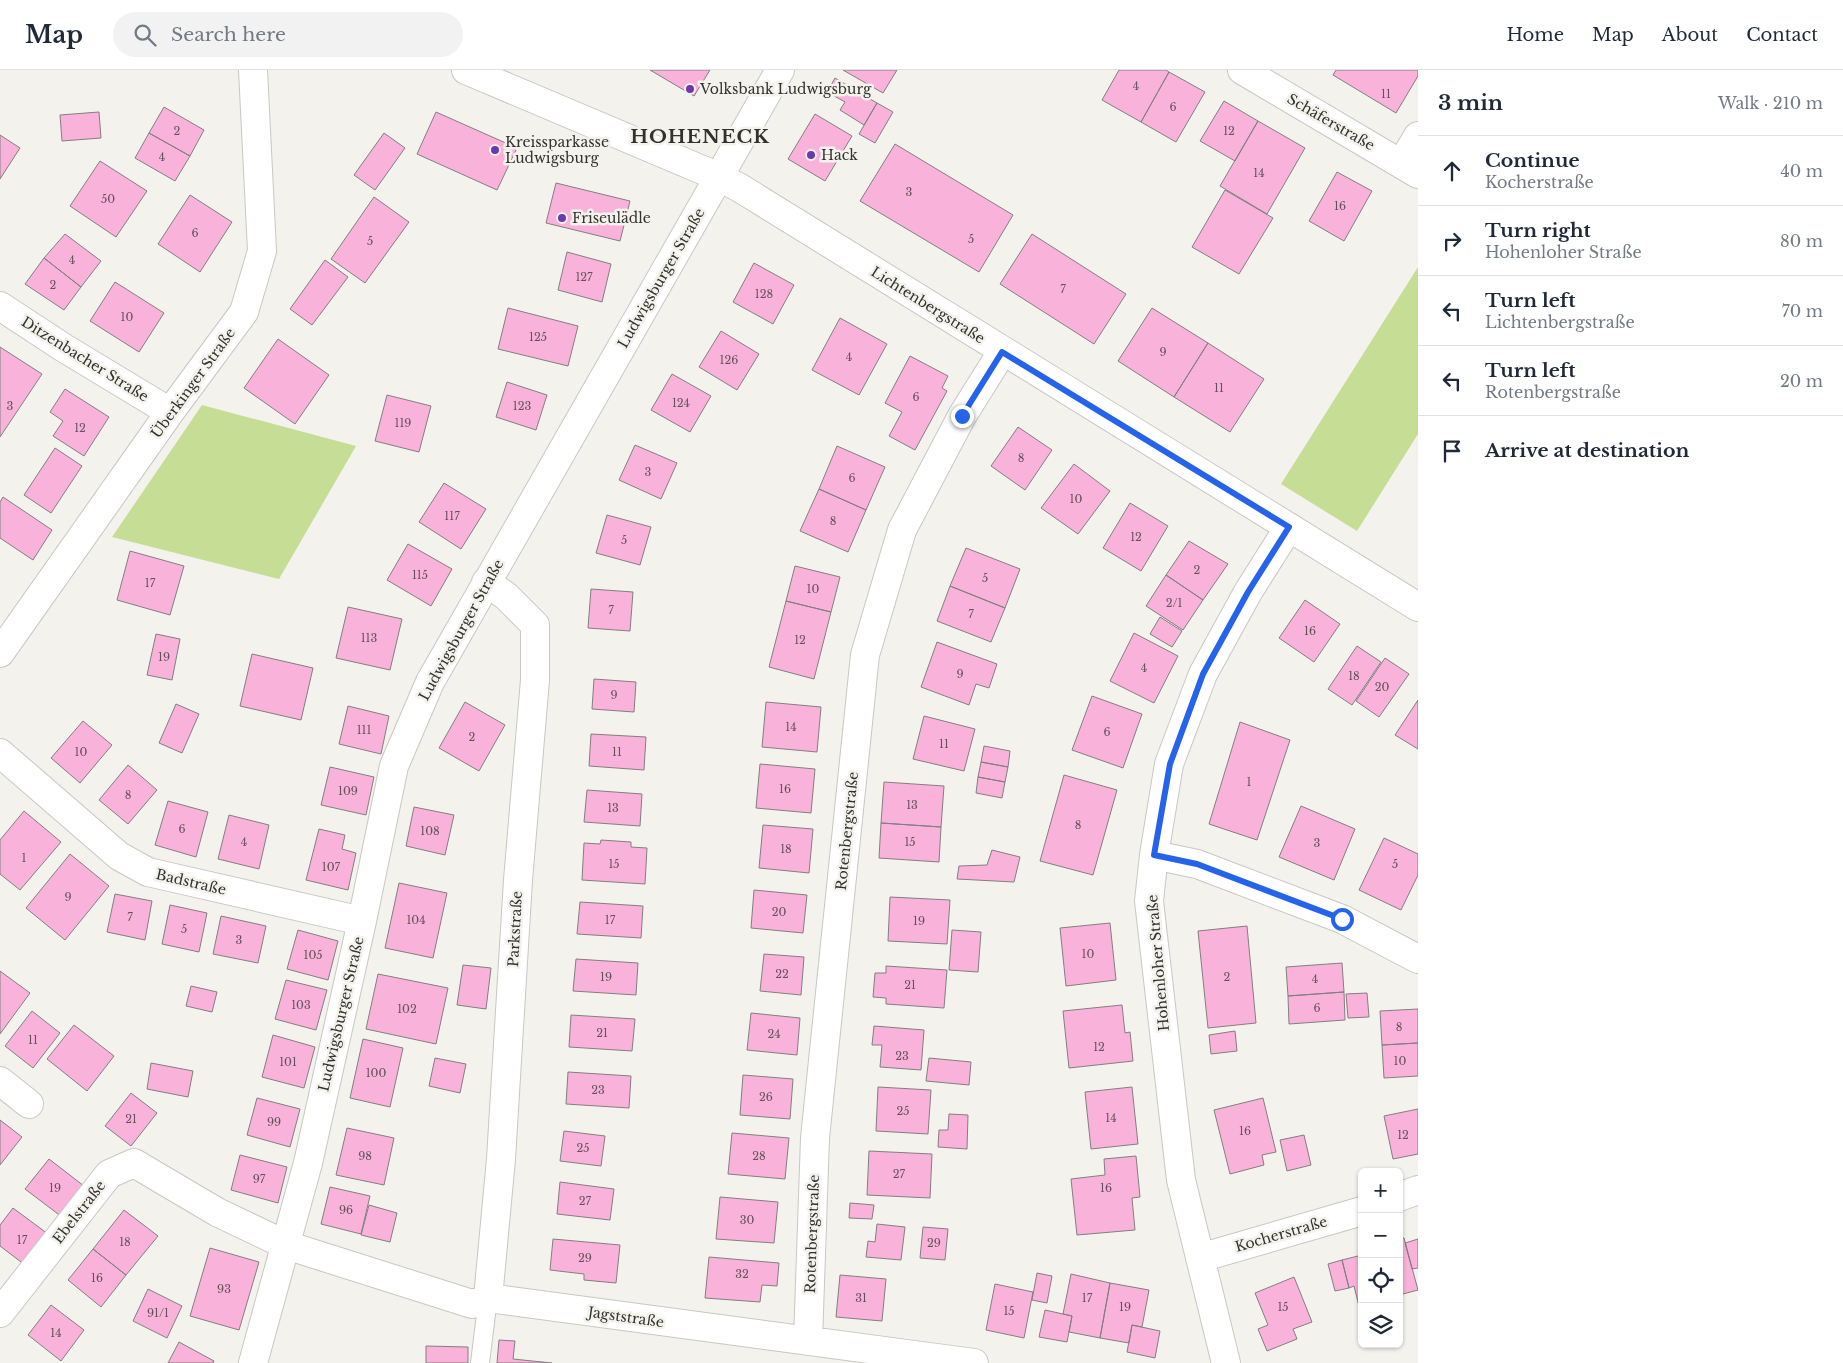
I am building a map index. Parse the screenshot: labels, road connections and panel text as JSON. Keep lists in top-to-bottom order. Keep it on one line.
{"streets":{"street":["Schäferstraße","Ludwigsburger Straße","Lichtenbergstraße","Ditzenbacher Straße","Überkinger Straße","Rotenbergstraße","Badstraße","Parkstraße","Hohenloher Straße","Ebelstraße","Kocherstraße","Jagststraße"]},"crossings":[["Ludwigsburger Straße","Lichtenbergstraße"],["Ludwigsburger Straße","Badstraße"],["Ludwigsburger Straße","Parkstraße"],["Ludwigsburger Straße","Ebelstraße"],["Ludwigsburger Straße","Jagststraße"],["Lichtenbergstraße","Rotenbergstraße"],["Lichtenbergstraße","Hohenloher Straße"],["Ditzenbacher Straße","Überkinger Straße"],["Rotenbergstraße","Jagststraße"],["Parkstraße","Jagststraße"],["Hohenloher Straße","Kocherstraße"],["Ebelstraße","Jagststraße"]],"districts":["HOHENECK"],"places":["Volksbank Ludwigsburg","Kreissparkasse Ludwigsburg","Hack","Friseulädle"],"house_numbers":["4","11","6","2","12","4","14","3","50","16","6","5","5","4","127","2","7","128","10","125","9","4","126","11","6","124","3","123","119","12","8","3","6","10","117","8","12","5","2","115","5","17","10","2/1","7","7","16","113","12","19","4","9","18","20","9","14","111","6","2","11","10","11","1","16","109","8","13","13","8","6","108","4","15","3","18","1","15","5","107","9","20","7","104","17","19","5","3","10","105","22","19","2","4","21","103","6","102","8","21","24","11","12","23","10","101","100","23","26","25","14","21","99","16","12","25","98","28","27","97","19","16","27","96","30","17","18","29","29","32","16","93","31","17","19","15","15","91/1","14"],"page":{"header":"Map","search":"Search here","nav":["Home","Map","About","Contact"],"heading":["3 min","Walk · 210 m"],"list":[["Continue","Kocherstraße","40 m"],["Turn right","Hohenloher Straße","80 m"],["Turn left","Lichtenbergstraße","70 m"],["Turn left","Rotenbergstraße","20 m"],"Arrive at destination"],"map_buttons":["+","−"]}}
